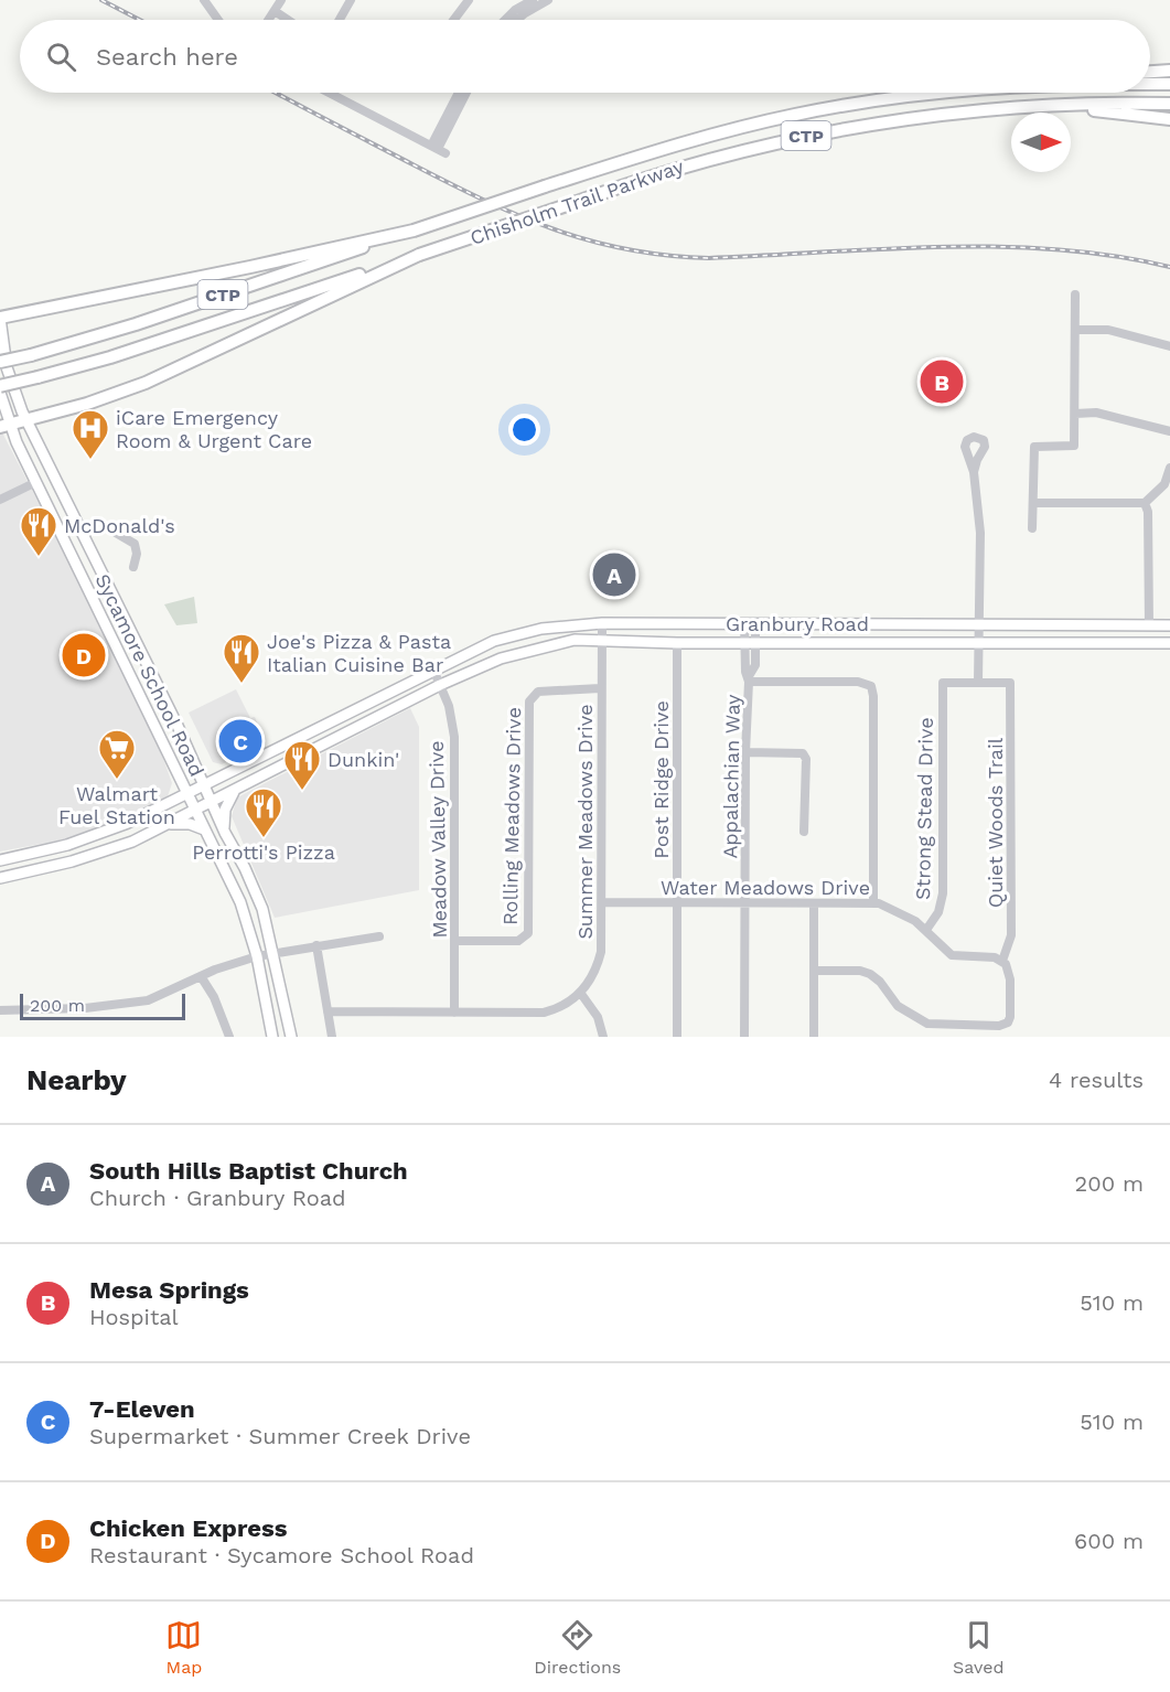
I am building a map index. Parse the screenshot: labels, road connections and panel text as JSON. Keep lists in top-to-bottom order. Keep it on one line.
{"streets":{"highway":["CTP","Chisholm Trail Parkway"],"main road":["Granbury Road","Sycamore School Road"],"street":["Appalachian Way","Post Ridge Drive","Strong Stead Drive","Rolling Meadows Drive","Summer Meadows Drive","Quiet Woods Trail","Meadow Valley Drive","Water Meadows Drive"]},"crossings":[["Granbury Road","Sycamore School Road"],["Granbury Road","Appalachian Way"],["Granbury Road","Post Ridge Drive"],["Granbury Road","Summer Meadows Drive"],["Granbury Road","Meadow Valley Drive"],["Appalachian Way","Water Meadows Drive"],["Post Ridge Drive","Water Meadows Drive"],["Strong Stead Drive","Quiet Woods Trail"],["Strong Stead Drive","Water Meadows Drive"],["Rolling Meadows Drive","Summer Meadows Drive"],["Rolling Meadows Drive","Meadow Valley Drive"],["Summer Meadows Drive","Meadow Valley Drive"],["Summer Meadows Drive","Water Meadows Drive"],["Quiet Woods Trail","Water Meadows Drive"]],"places":{"hospital":["iCare Emergency Room & Urgent Care"],"restaurant":["McDonald's","Joe's Pizza & Pasta Italian Cuisine Bar","Dunkin'","Perrotti's Pizza"],"supermarket":["Walmart Fuel Station"]},"scale_bar":"200 m","north":"right","page":{"search":"Search here","pins":["B","A","D","C"],"scale":"200 m","heading":["Nearby","4 results"],"list":[{"mark":"A","name":"South Hills Baptist Church","note":"Church · Granbury Road","value":"200 m"},{"mark":"B","name":"Mesa Springs","note":"Hospital","value":"510 m"},{"mark":"C","name":"7-Eleven","note":"Supermarket · Summer Creek Drive","value":"510 m"},{"mark":"D","name":"Chicken Express","note":"Restaurant · Sycamore School Road","value":"600 m"}],"nav":["Map","Directions","Saved"]}}
